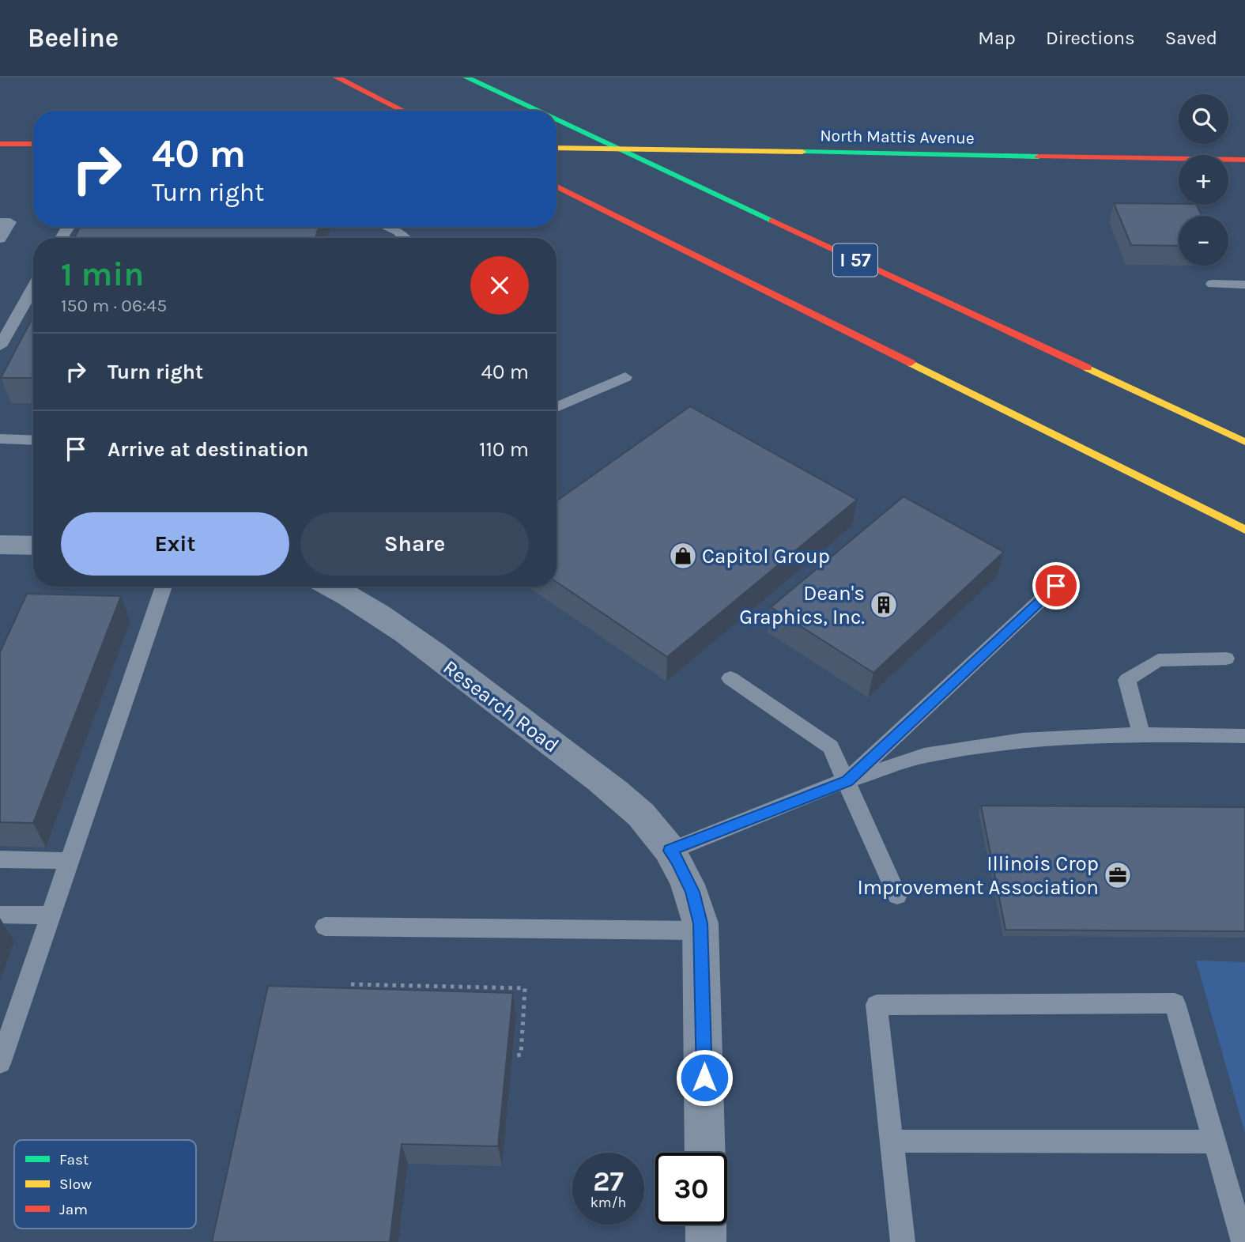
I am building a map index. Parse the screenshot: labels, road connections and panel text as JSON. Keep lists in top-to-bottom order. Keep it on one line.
{"streets":{"main road":["North Mattis Avenue","I 57"],"street":["Research Road"]},"places":{"shop":["Capitol Group"],"building":["Dean's Graphics, Inc."],"office":["Illinois Crop Improvement Association"]},"legend":["Fast","Slow","Jam"],"page":{"header":"Beeline","nav":["Map","Directions","Saved"],"map_buttons":["+","−"],"turn":["40 m","Turn right"],"heading":["1 min","150 m · 06:45"],"list":[{"name":"Turn right","value":"40 m"},{"name":"Arrive at destination","value":"110 m"}],"buttons":["Exit","Share"],"speed":"27 km/h","limit":"30"}}
